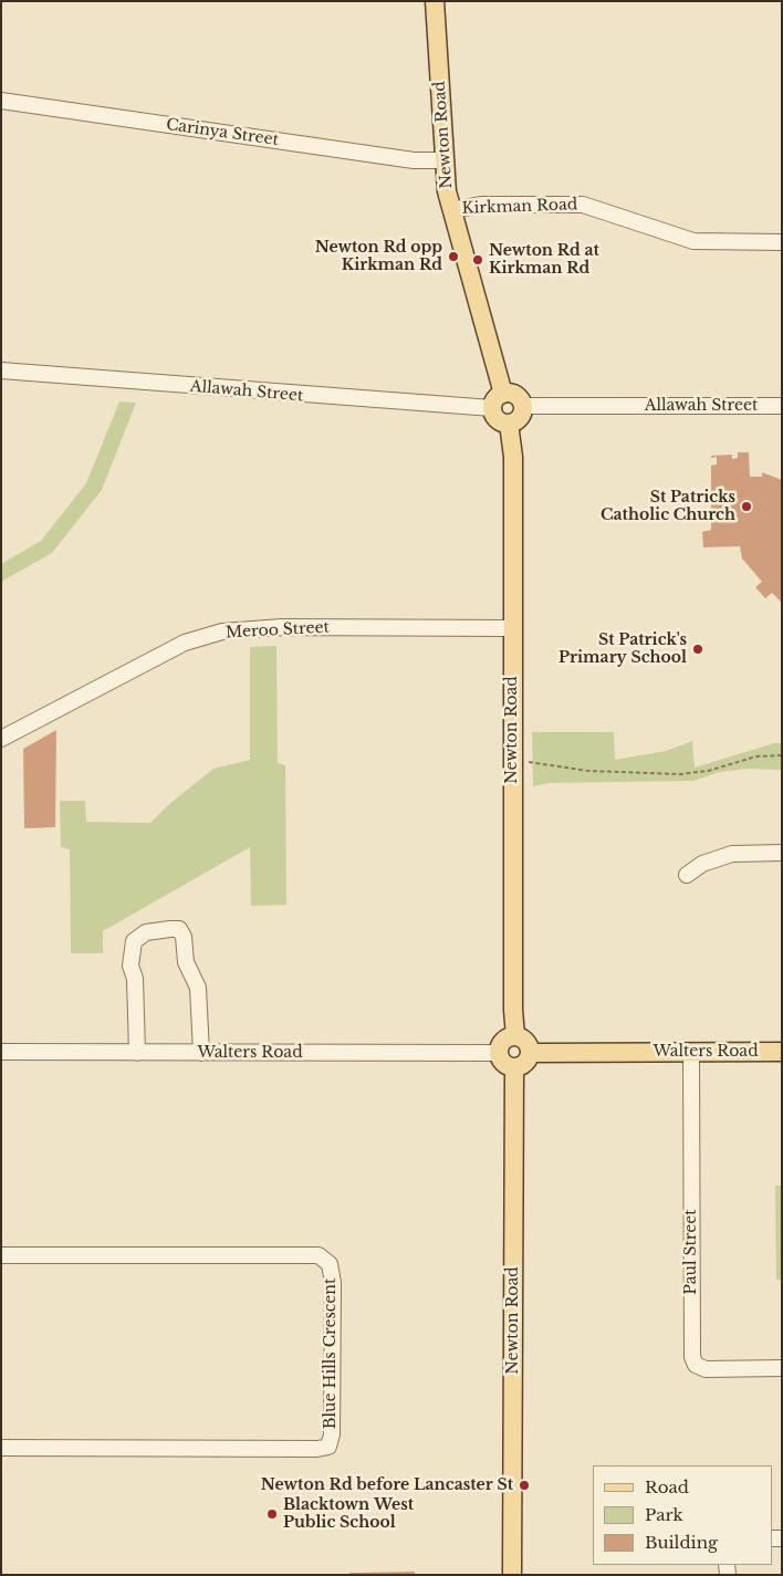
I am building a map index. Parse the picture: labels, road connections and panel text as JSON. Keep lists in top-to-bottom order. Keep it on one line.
{"streets":{"main road":["Newton Road","Walters Road"],"street":["Carinya Street","Kirkman Road","Allawah Street","Meroo Street","Paul Street","Blue Hills Crescent"]},"crossings":[["Carinya Street","Newton Road"],["Newton Road","Kirkman Road"],["Newton Road","Allawah Street"],["Newton Road","Meroo Street"],["Newton Road","Walters Road"],["Walters Road","Paul Street"]],"places":["Newton Rd opp Kirkman Rd","Newton Rd at Kirkman Rd","St Patricks Catholic Church","St Patrick's Primary School","Newton Rd before Lancaster St","Blacktown West Public School"],"legend":["Road","Park","Building"]}
